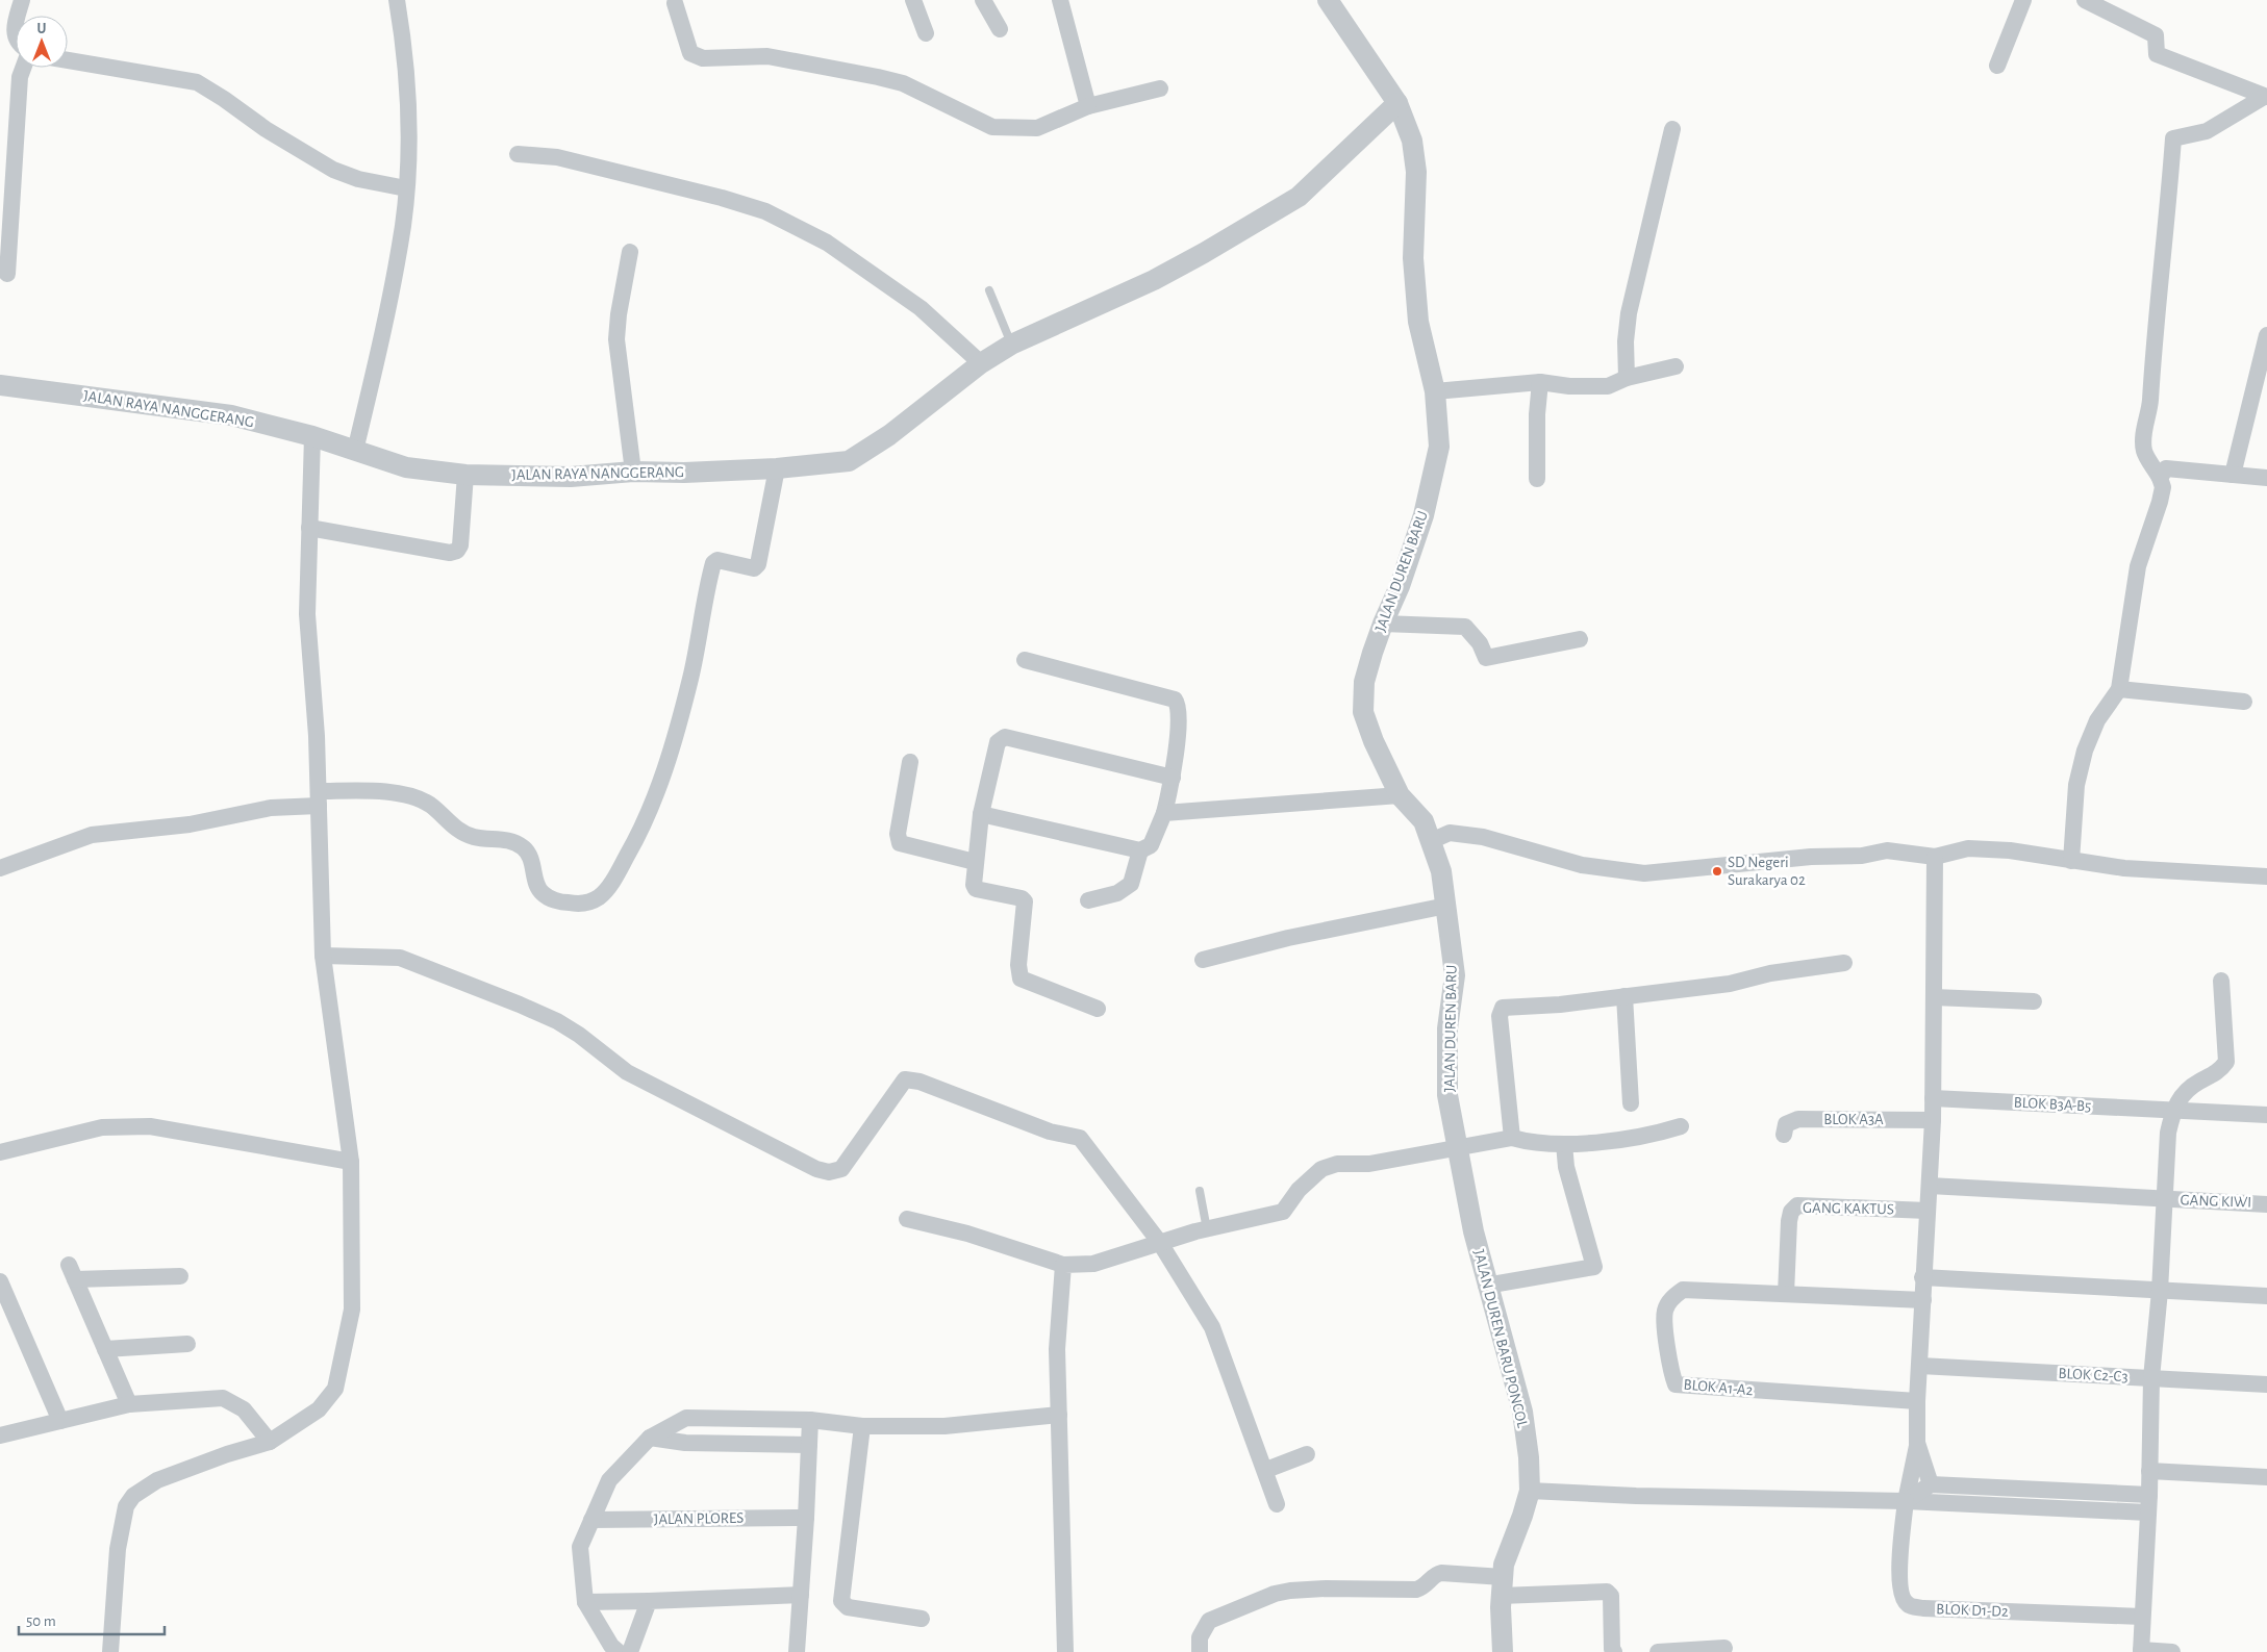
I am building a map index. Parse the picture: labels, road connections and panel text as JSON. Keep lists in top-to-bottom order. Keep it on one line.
{"streets":{"street":["JALAN RAYA NANGGERANG","JALAN DUREN BARU","BLOK B3A-B5","BLOK A3A","GANG KIWI","GANG KAKTUS","JALAN DUREN BARU PONCOL","BLOK C2-C3","BLOK A1-A2","JALAN PLORES","BLOK D1-D2"]},"crossings":[["JALAN RAYA NANGGERANG","JALAN DUREN BARU"],["JALAN DUREN BARU","JALAN DUREN BARU PONCOL"],["GANG KAKTUS","BLOK A1-A2"]],"places":["SD Negeri Surakarya 02"],"scale_bar":"50 m","north":"top"}
